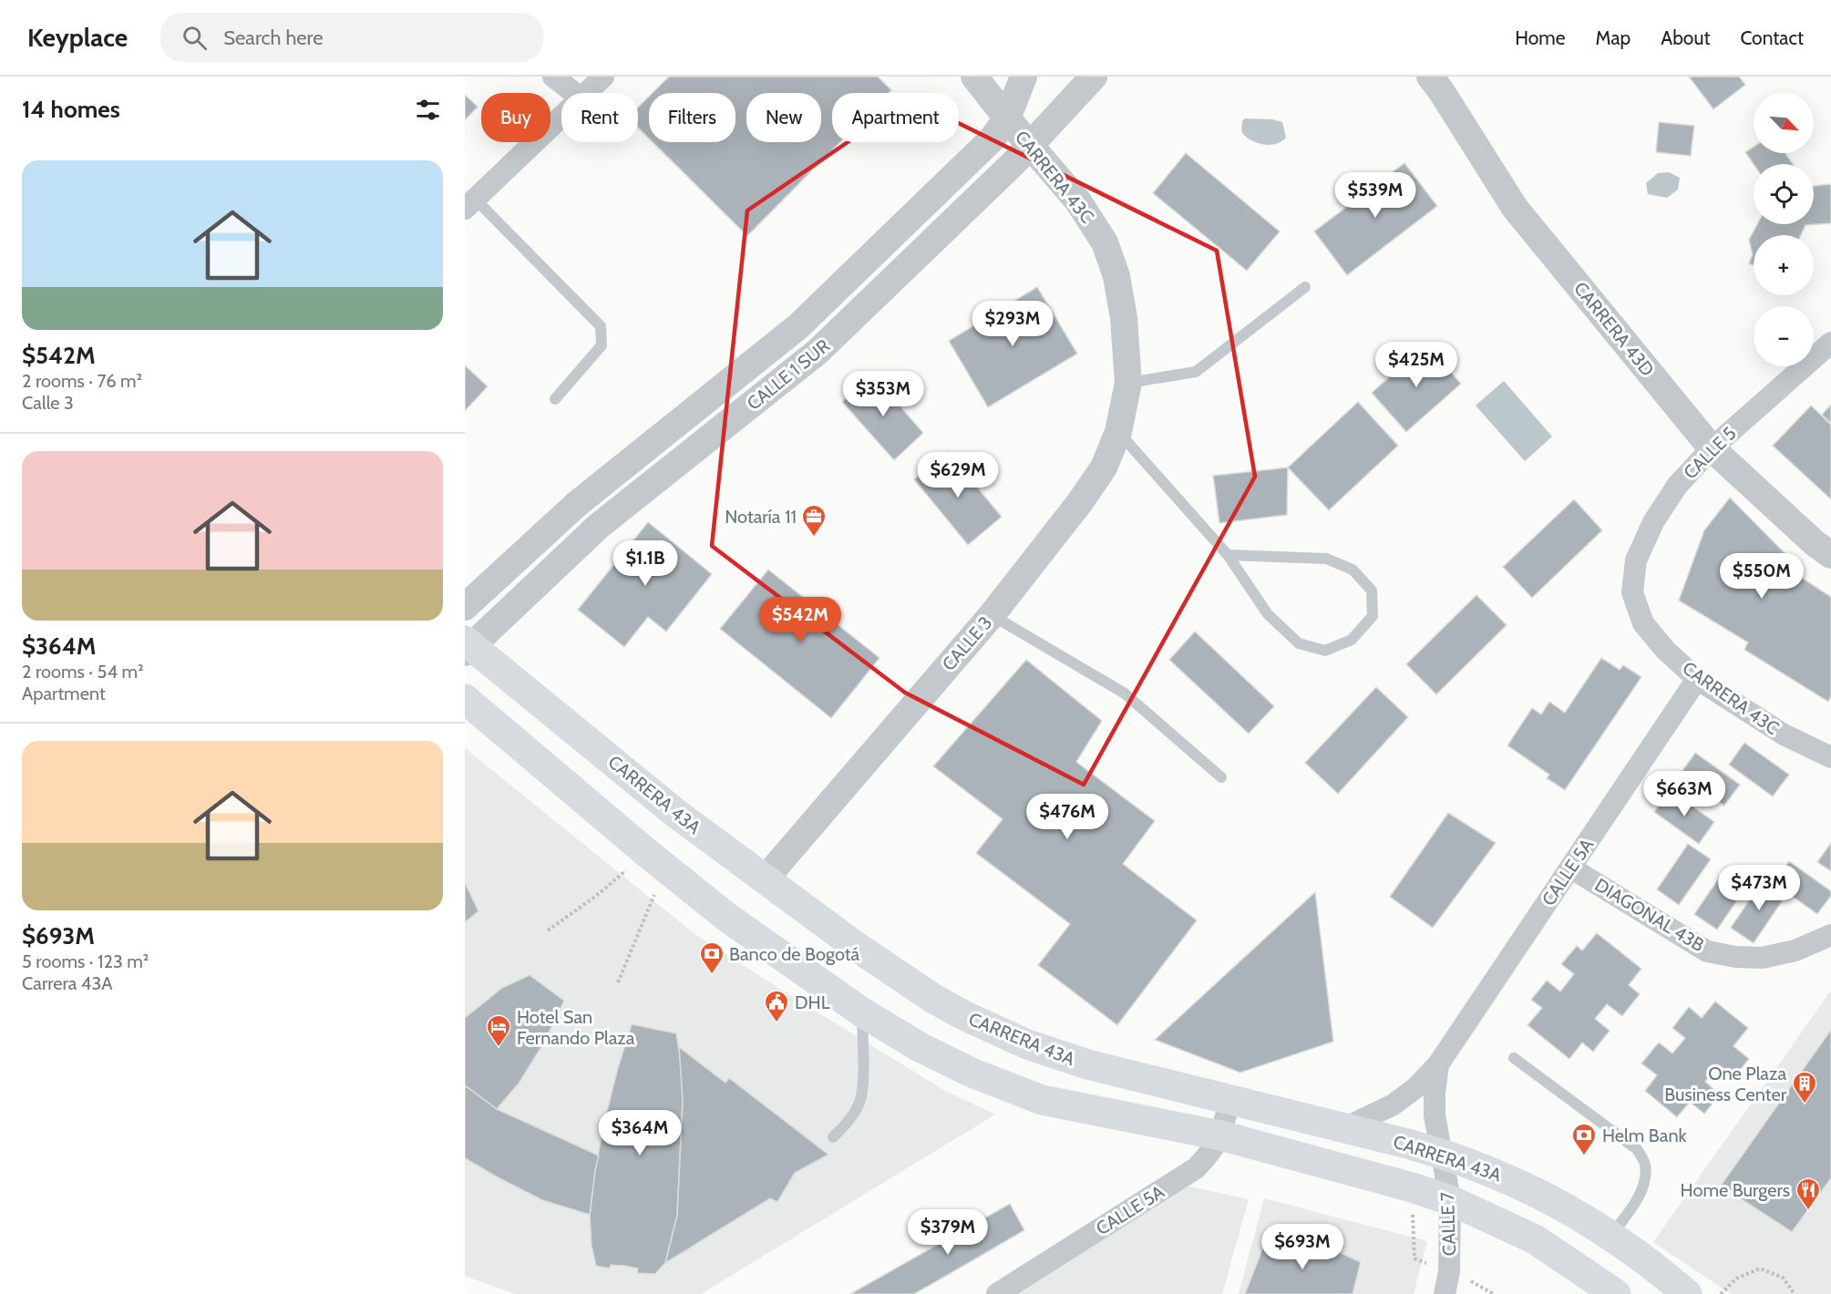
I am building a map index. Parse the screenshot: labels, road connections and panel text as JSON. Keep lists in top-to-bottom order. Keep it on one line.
{"streets":{"main road":["CARRERA 43A"],"street":["CARRERA 43C","CARRERA 43D","CALLE 1 SUR","CALLE 5","CALLE 3","CALLE 5A","DIAGONAL 43B","CALLE 7"]},"crossings":[["CARRERA 43C","CALLE 1 SUR"],["CARRERA 43C","CALLE 5"],["CARRERA 43C","CALLE 3"],["CARRERA 43C","CALLE 5A"],["CARRERA 43D","CALLE 5"],["CALLE 1 SUR","CARRERA 43A"],["CALLE 3","CARRERA 43A"],["CARRERA 43A","CALLE 5A"],["CARRERA 43A","CALLE 7"],["CALLE 5A","DIAGONAL 43B"],["CALLE 5A","CALLE 7"]],"places":{"office":["Notaría 11"],"bank":["Banco de Bogotá","Helm Bank"],"public building":["DHL"],"hotel":["Hotel San Fernando Plaza"],"building":["One Plaza Business Center"],"restaurant":["Home Burgers"]},"north":"bottom right","page":{"header":"Keyplace","search":"Search here","nav":["Home","Map","About","Contact"],"heading":"14 homes","map_buttons":["+","−"],"chip":["Buy","Rent","Filters","New","Apartment"],"list":[{"name":"$542M","note":"2 rooms · 76 m² · Calle 3"},{"name":"$364M","note":"2 rooms · 54 m² · Apartment"},{"name":"$693M","note":"5 rooms · 123 m² · Carrera 43A"}],"price":["$539M","$293M","$425M","$353M","$629M","$1.1B","$550M","$542M","$663M","$476M","$473M","$364M","$379M","$693M"]}}
